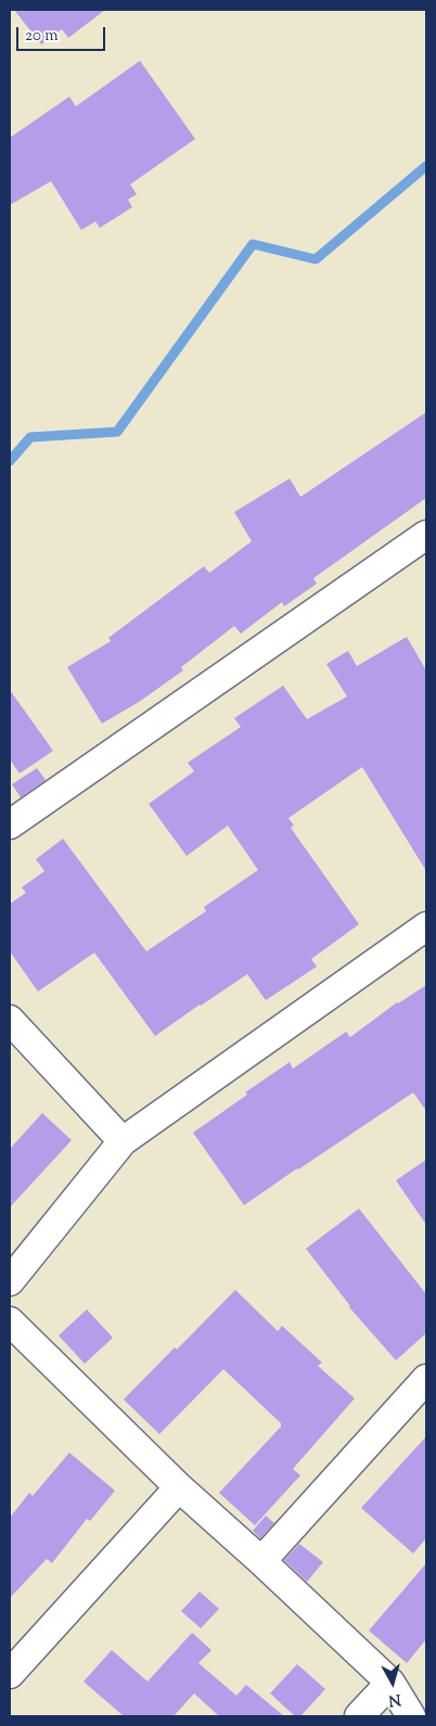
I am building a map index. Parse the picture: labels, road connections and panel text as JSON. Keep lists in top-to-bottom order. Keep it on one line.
{"scale_bar":"20 m","north":"bottom"}
